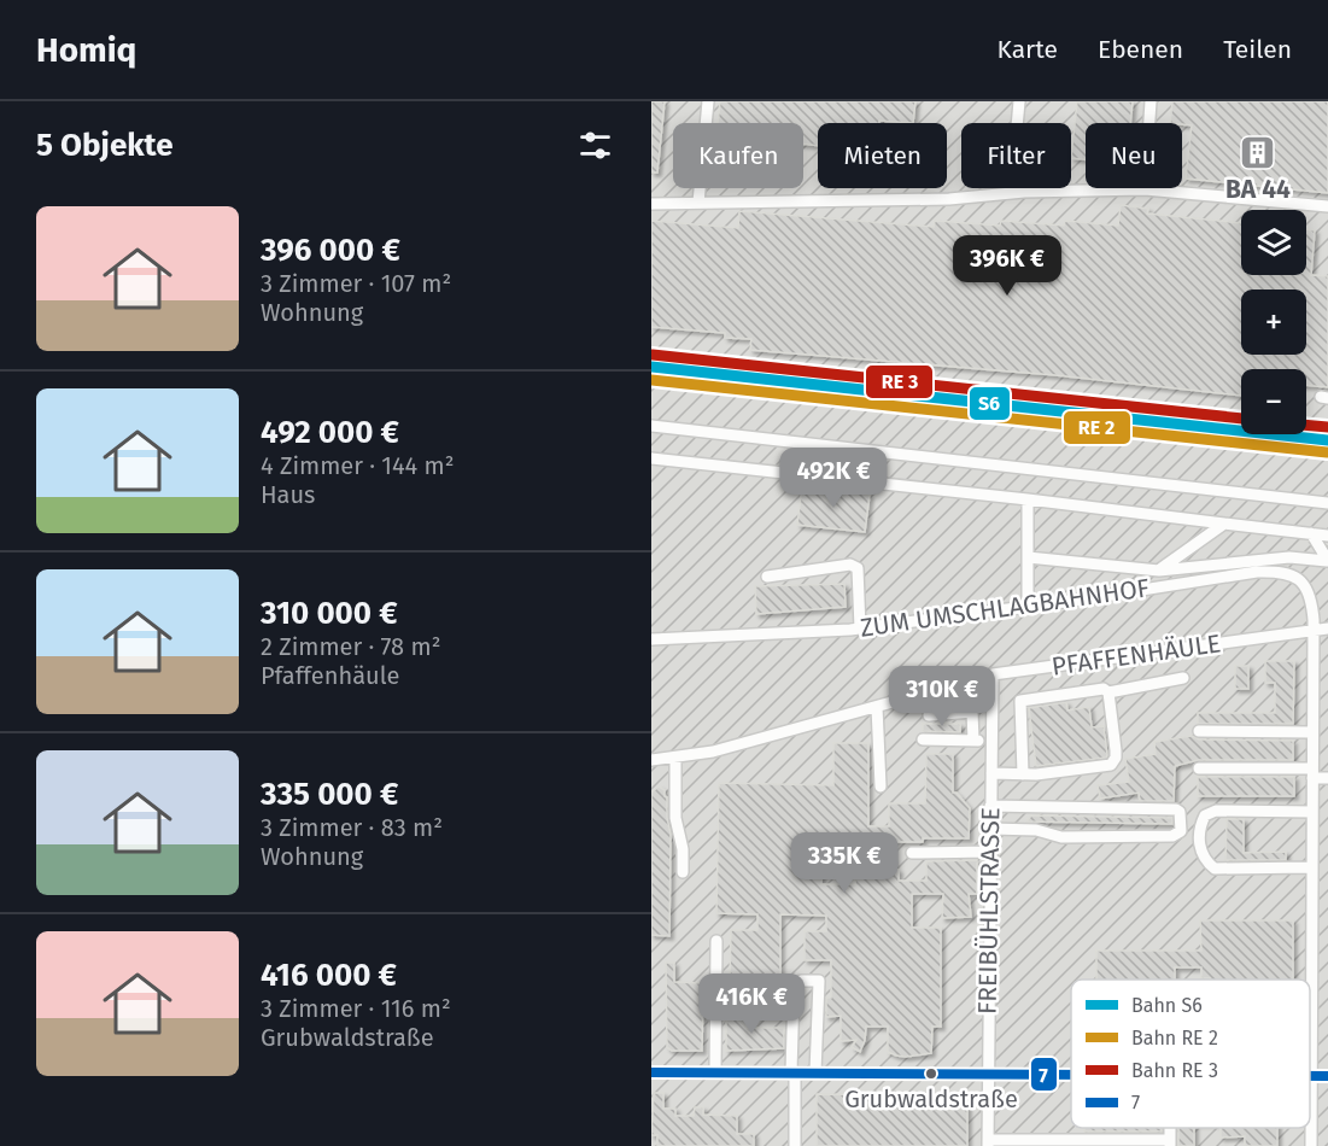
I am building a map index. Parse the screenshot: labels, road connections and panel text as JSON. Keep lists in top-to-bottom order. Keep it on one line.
{"streets":{"street":["ZUM UMSCHLAGBAHNHOF","PFAFFENHÄULE","FREIBÜHLSTRASSE"]},"crossings":[["ZUM UMSCHLAGBAHNHOF","PFAFFENHÄULE"],["PFAFFENHÄULE","FREIBÜHLSTRASSE"]],"places":{"building":["BA 44"],"other":["Grubwaldstraße"]},"lines":["rail line S6","transit line 7"],"legend":["Bahn S6","Bahn RE 2","Bahn RE 3","7"],"page":{"header":"Homiq","nav":["Karte","Ebenen","Teilen"],"heading":"5 Objekte","chip":["Kaufen","Mieten","Filter","Neu"],"list":[{"name":"396 000 €","note":"3 Zimmer · 107 m² · Wohnung"},{"name":"492 000 €","note":"4 Zimmer · 144 m² · Haus"},{"name":"310 000 €","note":"2 Zimmer · 78 m² · Pfaffenhäule"},{"name":"335 000 €","note":"3 Zimmer · 83 m² · Wohnung"},{"name":"416 000 €","note":"3 Zimmer · 116 m² · Grubwaldstraße"}],"map_buttons":["+","−"],"price":["396K €","492K €","310K €","335K €","416K €"]}}
